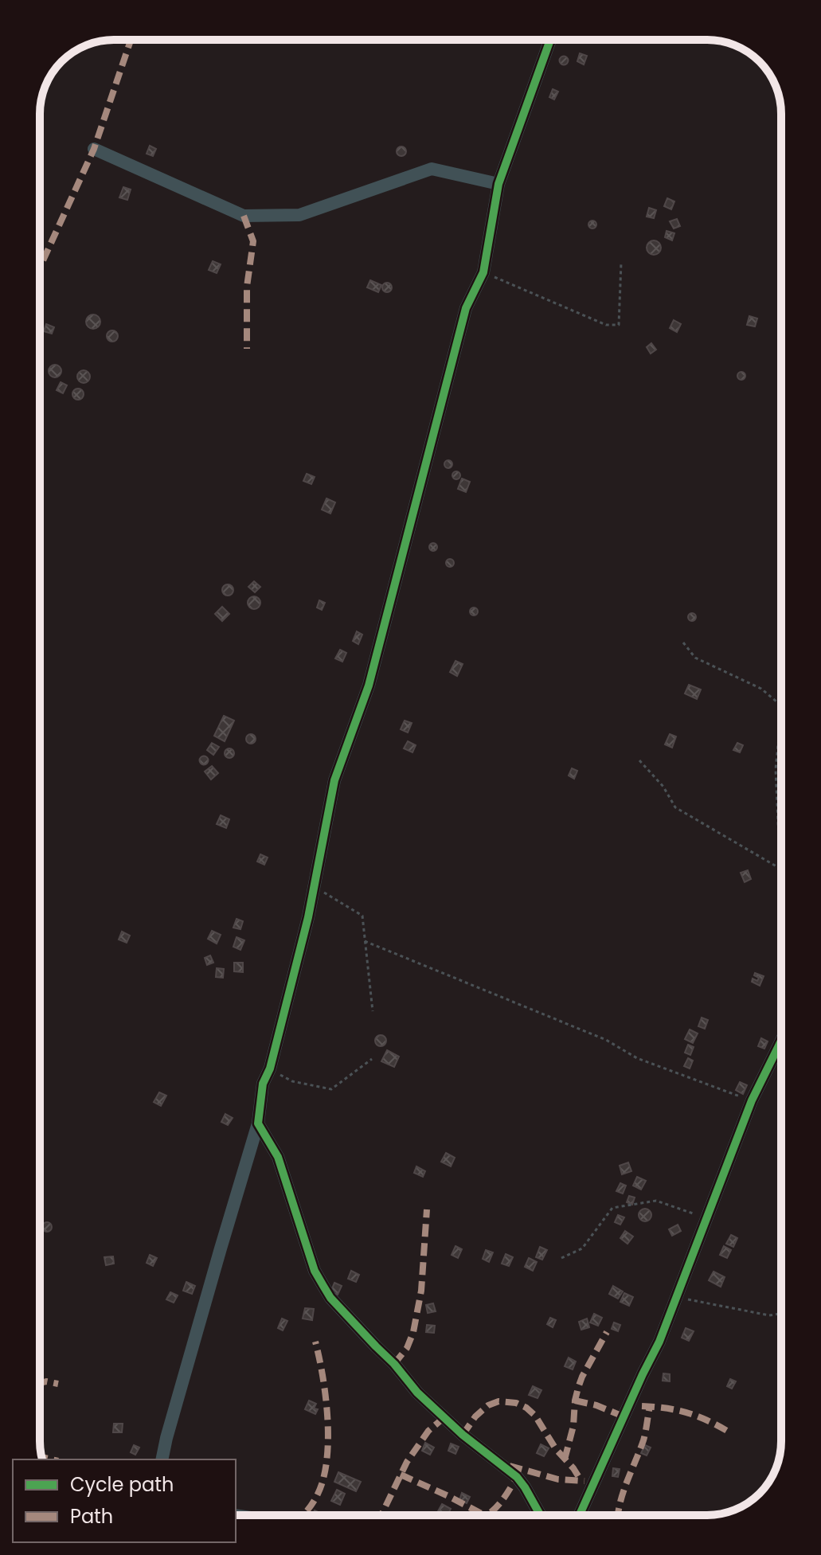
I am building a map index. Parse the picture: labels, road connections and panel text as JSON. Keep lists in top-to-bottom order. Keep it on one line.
{"legend":["Cycle path","Path"]}
